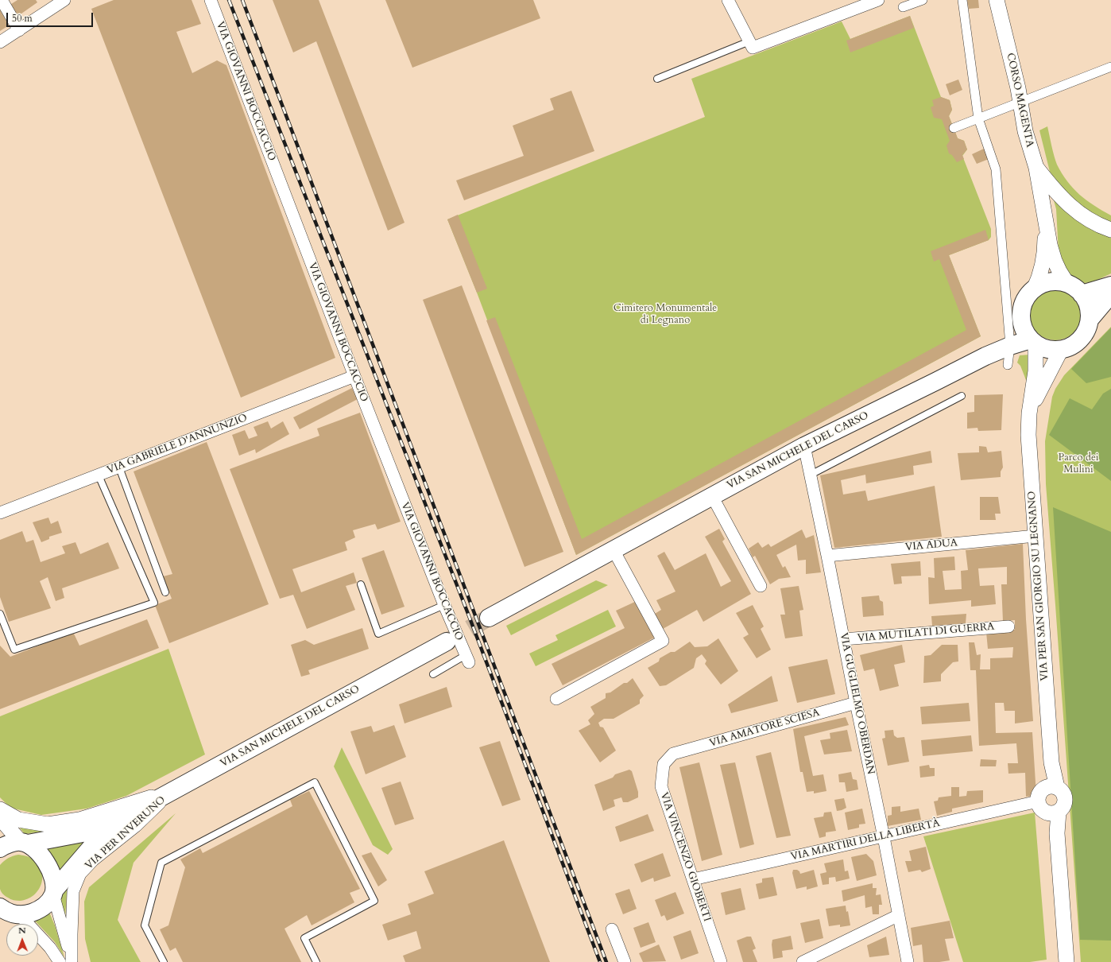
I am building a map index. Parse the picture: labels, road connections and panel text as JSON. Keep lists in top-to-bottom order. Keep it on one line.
{"streets":{"main road":["VIA SAN MICHELE DEL CARSO","VIA PER INVERUNO"],"street":["VIA GIOVANNI BOCCACCIO","CORSO MAGENTA","VIA GABRIELE D'ANNUNZIO","VIA ADUA","VIA PER SAN GIORGIO SU LEGNANO","VIA MUTILATI DI GUERRA","VIA GUGLIELMO OBERDAN","VIA AMATORE SCIESA","VIA MARTIRI DELLA LIBERTÀ","VIA VINCENZO GIOBERTI"]},"crossings":[["VIA GIOVANNI BOCCACCIO","VIA GABRIELE D'ANNUNZIO"],["CORSO MAGENTA","VIA SAN MICHELE DEL CARSO"],["CORSO MAGENTA","VIA PER SAN GIORGIO SU LEGNANO"],["VIA SAN MICHELE DEL CARSO","VIA PER SAN GIORGIO SU LEGNANO"],["VIA SAN MICHELE DEL CARSO","VIA GUGLIELMO OBERDAN"],["VIA SAN MICHELE DEL CARSO","VIA PER INVERUNO"],["VIA ADUA","VIA PER SAN GIORGIO SU LEGNANO"],["VIA ADUA","VIA GUGLIELMO OBERDAN"],["VIA PER SAN GIORGIO SU LEGNANO","VIA MARTIRI DELLA LIBERTÀ"],["VIA MUTILATI DI GUERRA","VIA GUGLIELMO OBERDAN"],["VIA GUGLIELMO OBERDAN","VIA AMATORE SCIESA"],["VIA GUGLIELMO OBERDAN","VIA MARTIRI DELLA LIBERTÀ"],["VIA AMATORE SCIESA","VIA VINCENZO GIOBERTI"],["VIA MARTIRI DELLA LIBERTÀ","VIA VINCENZO GIOBERTI"]],"parks":["Cimitero Monumentale di Legnano","Parco dei Mulini"],"scale_bar":"50 m","north":"top"}
